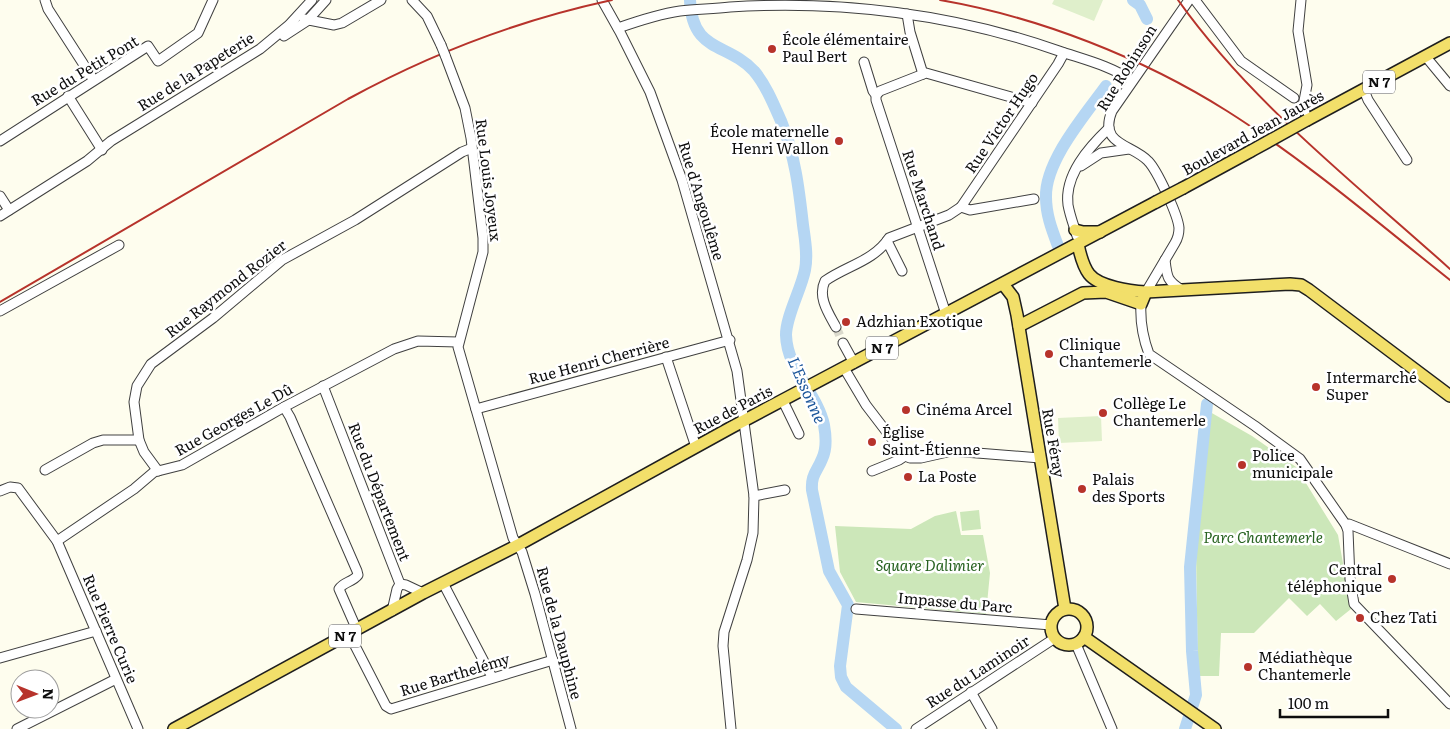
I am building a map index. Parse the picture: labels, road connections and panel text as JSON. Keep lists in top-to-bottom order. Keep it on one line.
{"streets":{"main road":["N 7","Boulevard Jean Jaurès","Rue de Paris","Rue Féray"],"street":["Rue Robinson","Rue du Petit Pont","Rue de la Papeterie","Rue Victor Hugo","Rue Louis Joyeux","Rue Marchand","Rue d'Angoulême","Rue Raymond Rozier","Rue Henri Cherrière","Rue Georges Le Dû","Rue du Département","Impasse du Parc","Rue Pierre Curie","Rue de la Dauphine","Rue du Laminoir","Rue Barthelémy"]},"crossings":[["Rue Robinson","Boulevard Jean Jaurès"],["Rue Robinson","Rue de Paris"],["N 7","Rue de Paris"],["N 7","Rue du Département"],["N 7","Rue de la Dauphine"],["N 7","Rue Barthelémy"],["Boulevard Jean Jaurès","Rue de Paris"],["Rue Louis Joyeux","Rue Raymond Rozier"],["Rue Louis Joyeux","Rue Georges Le Dû"],["Rue Marchand","Rue de Paris"],["Rue d'Angoulême","Rue Henri Cherrière"],["Rue d'Angoulême","Rue de Paris"],["Rue Raymond Rozier","Rue Georges Le Dû"],["Rue de Paris","Rue Féray"],["Rue de Paris","Rue de la Dauphine"],["Rue Georges Le Dû","Rue du Département"],["Rue Georges Le Dû","Rue Pierre Curie"],["Rue Féray","Impasse du Parc"],["Rue Féray","Rue du Laminoir"],["Impasse du Parc","Rue du Laminoir"],["Rue de la Dauphine","Rue Barthelémy"]],"water":["L'Essonne"],"parks":["Parc Chantemerle","Square Dalimier"],"places":["École élémentaire Paul Bert","École maternelle Henri Wallon","Adzhian Exotique","Clinique Chantemerle","Intermarché Super","Cinéma Arcel","Collège Le Chantemerle","Église Saint-Étienne","Police municipale","La Poste","Palais des Sports","Central téléphonique","Chez Tati","Médiathèque Chantemerle"],"scale_bar":"100 m","north":"right"}
